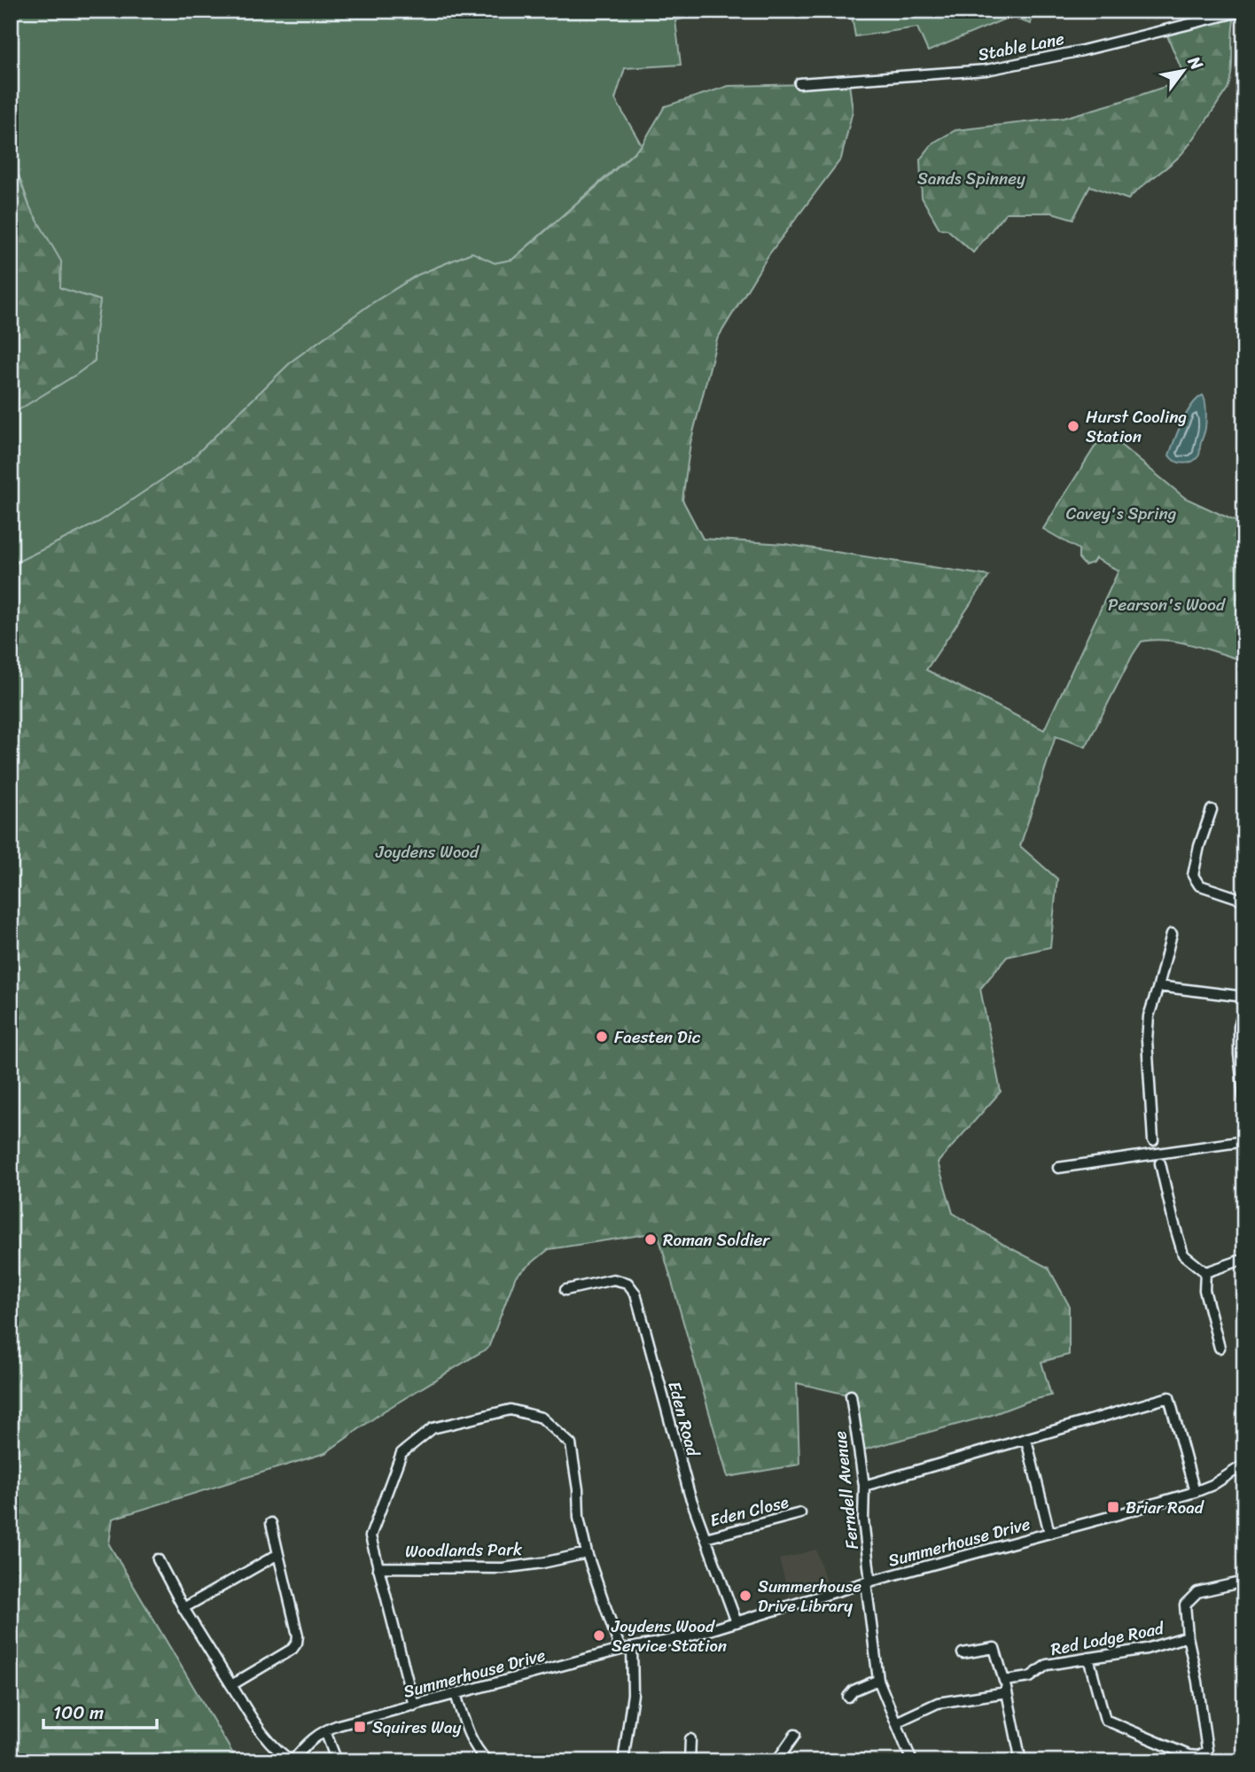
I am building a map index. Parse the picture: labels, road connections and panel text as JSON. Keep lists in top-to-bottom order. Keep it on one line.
{"streets":{"street":["Stable Lane","Eden Road","Ferndell Avenue","Eden Close","Summerhouse Drive","Woodlands Park","Red Lodge Road"]},"crossings":[["Eden Road","Eden Close"],["Eden Road","Summerhouse Drive"],["Ferndell Avenue","Summerhouse Drive"]],"parks":["Sands Spinney","Cavey's Spring","Pearson's Wood","Joydens Wood"],"places":{"other":["Hurst Cooling Station","Faesten Dic","Roman Soldier","Summerhouse Drive Library","Joydens Wood Service Station"],"transit":["Briar Road","Squires Way"]},"scale_bar":"100 m","north":"top right"}
